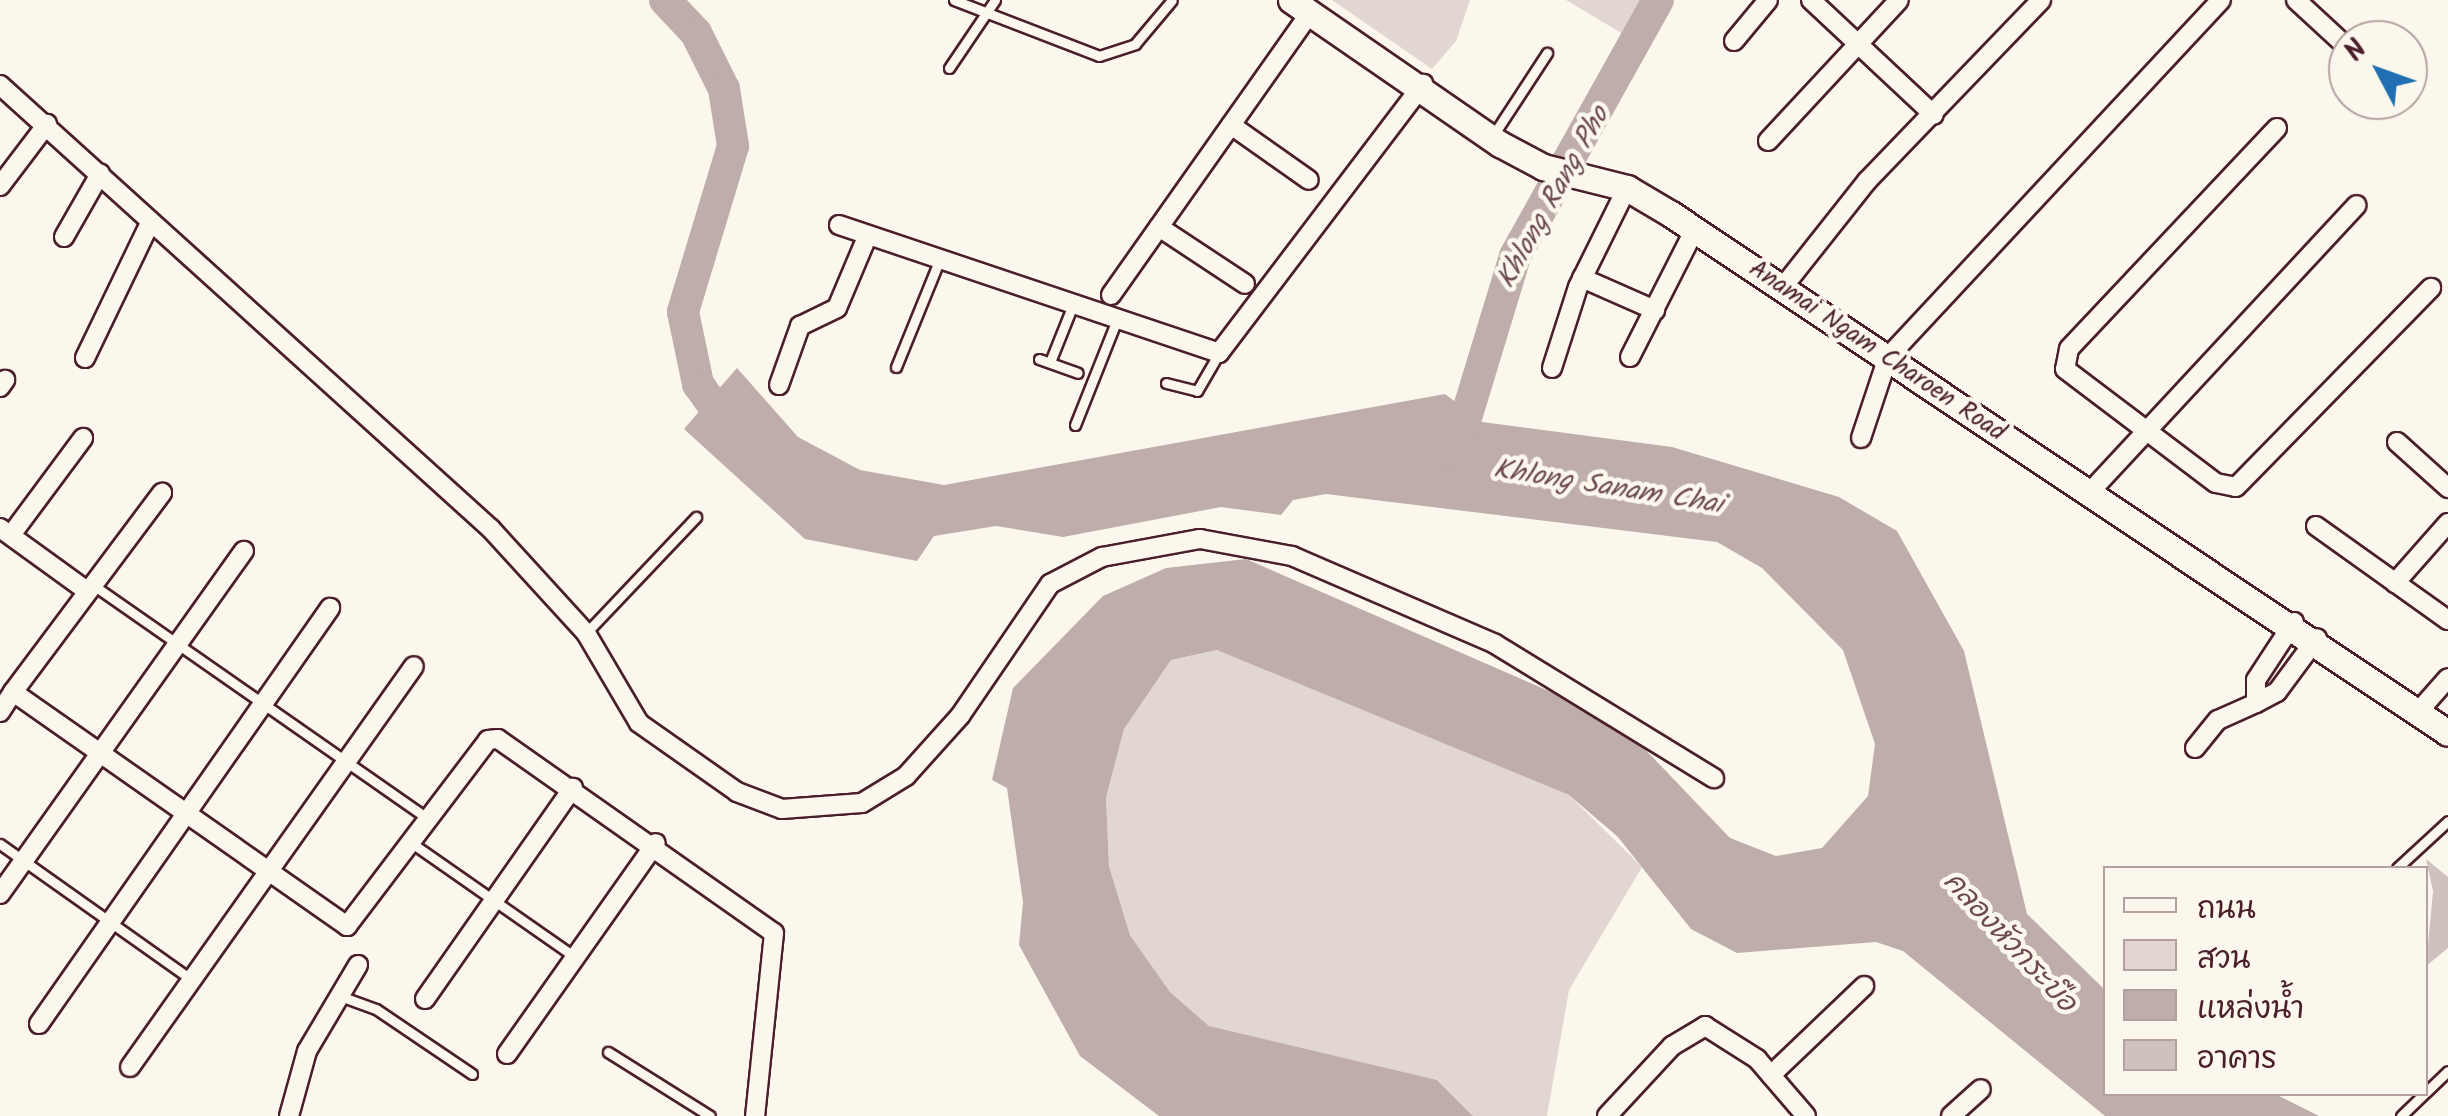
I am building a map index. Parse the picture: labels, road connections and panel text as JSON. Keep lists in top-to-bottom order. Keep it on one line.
{"streets":{"street":["Anamai Ngam Charoen Road"]},"water":["Khlong Rang Pho","Khlong Sanam Chai","คลองหัวกระบือ"],"legend":["ถนน","สวน","แหล่งน้ำ","อาคาร"],"north":"top left"}
